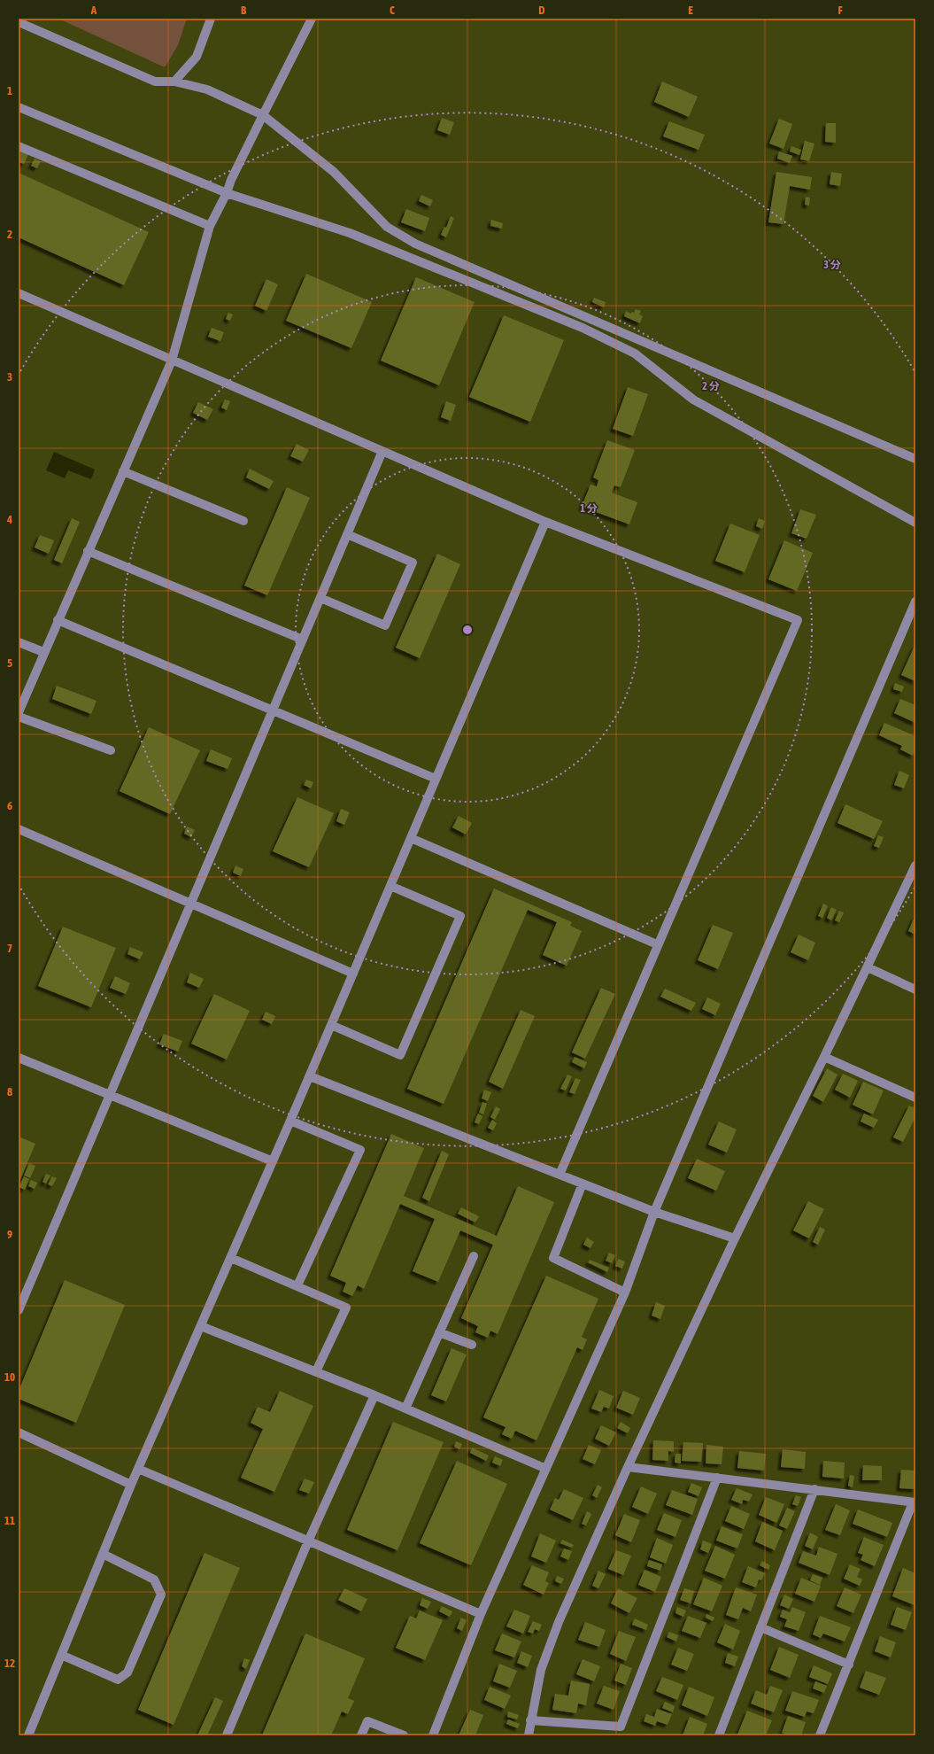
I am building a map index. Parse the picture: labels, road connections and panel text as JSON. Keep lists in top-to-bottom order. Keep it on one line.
{"grid":{"columns":["A","B","C","D","E","F"],"rows":["1","2","3","4","5","6","7","8","9","10","11","12"]},"rings":["3 分","2 分","1 分"]}
